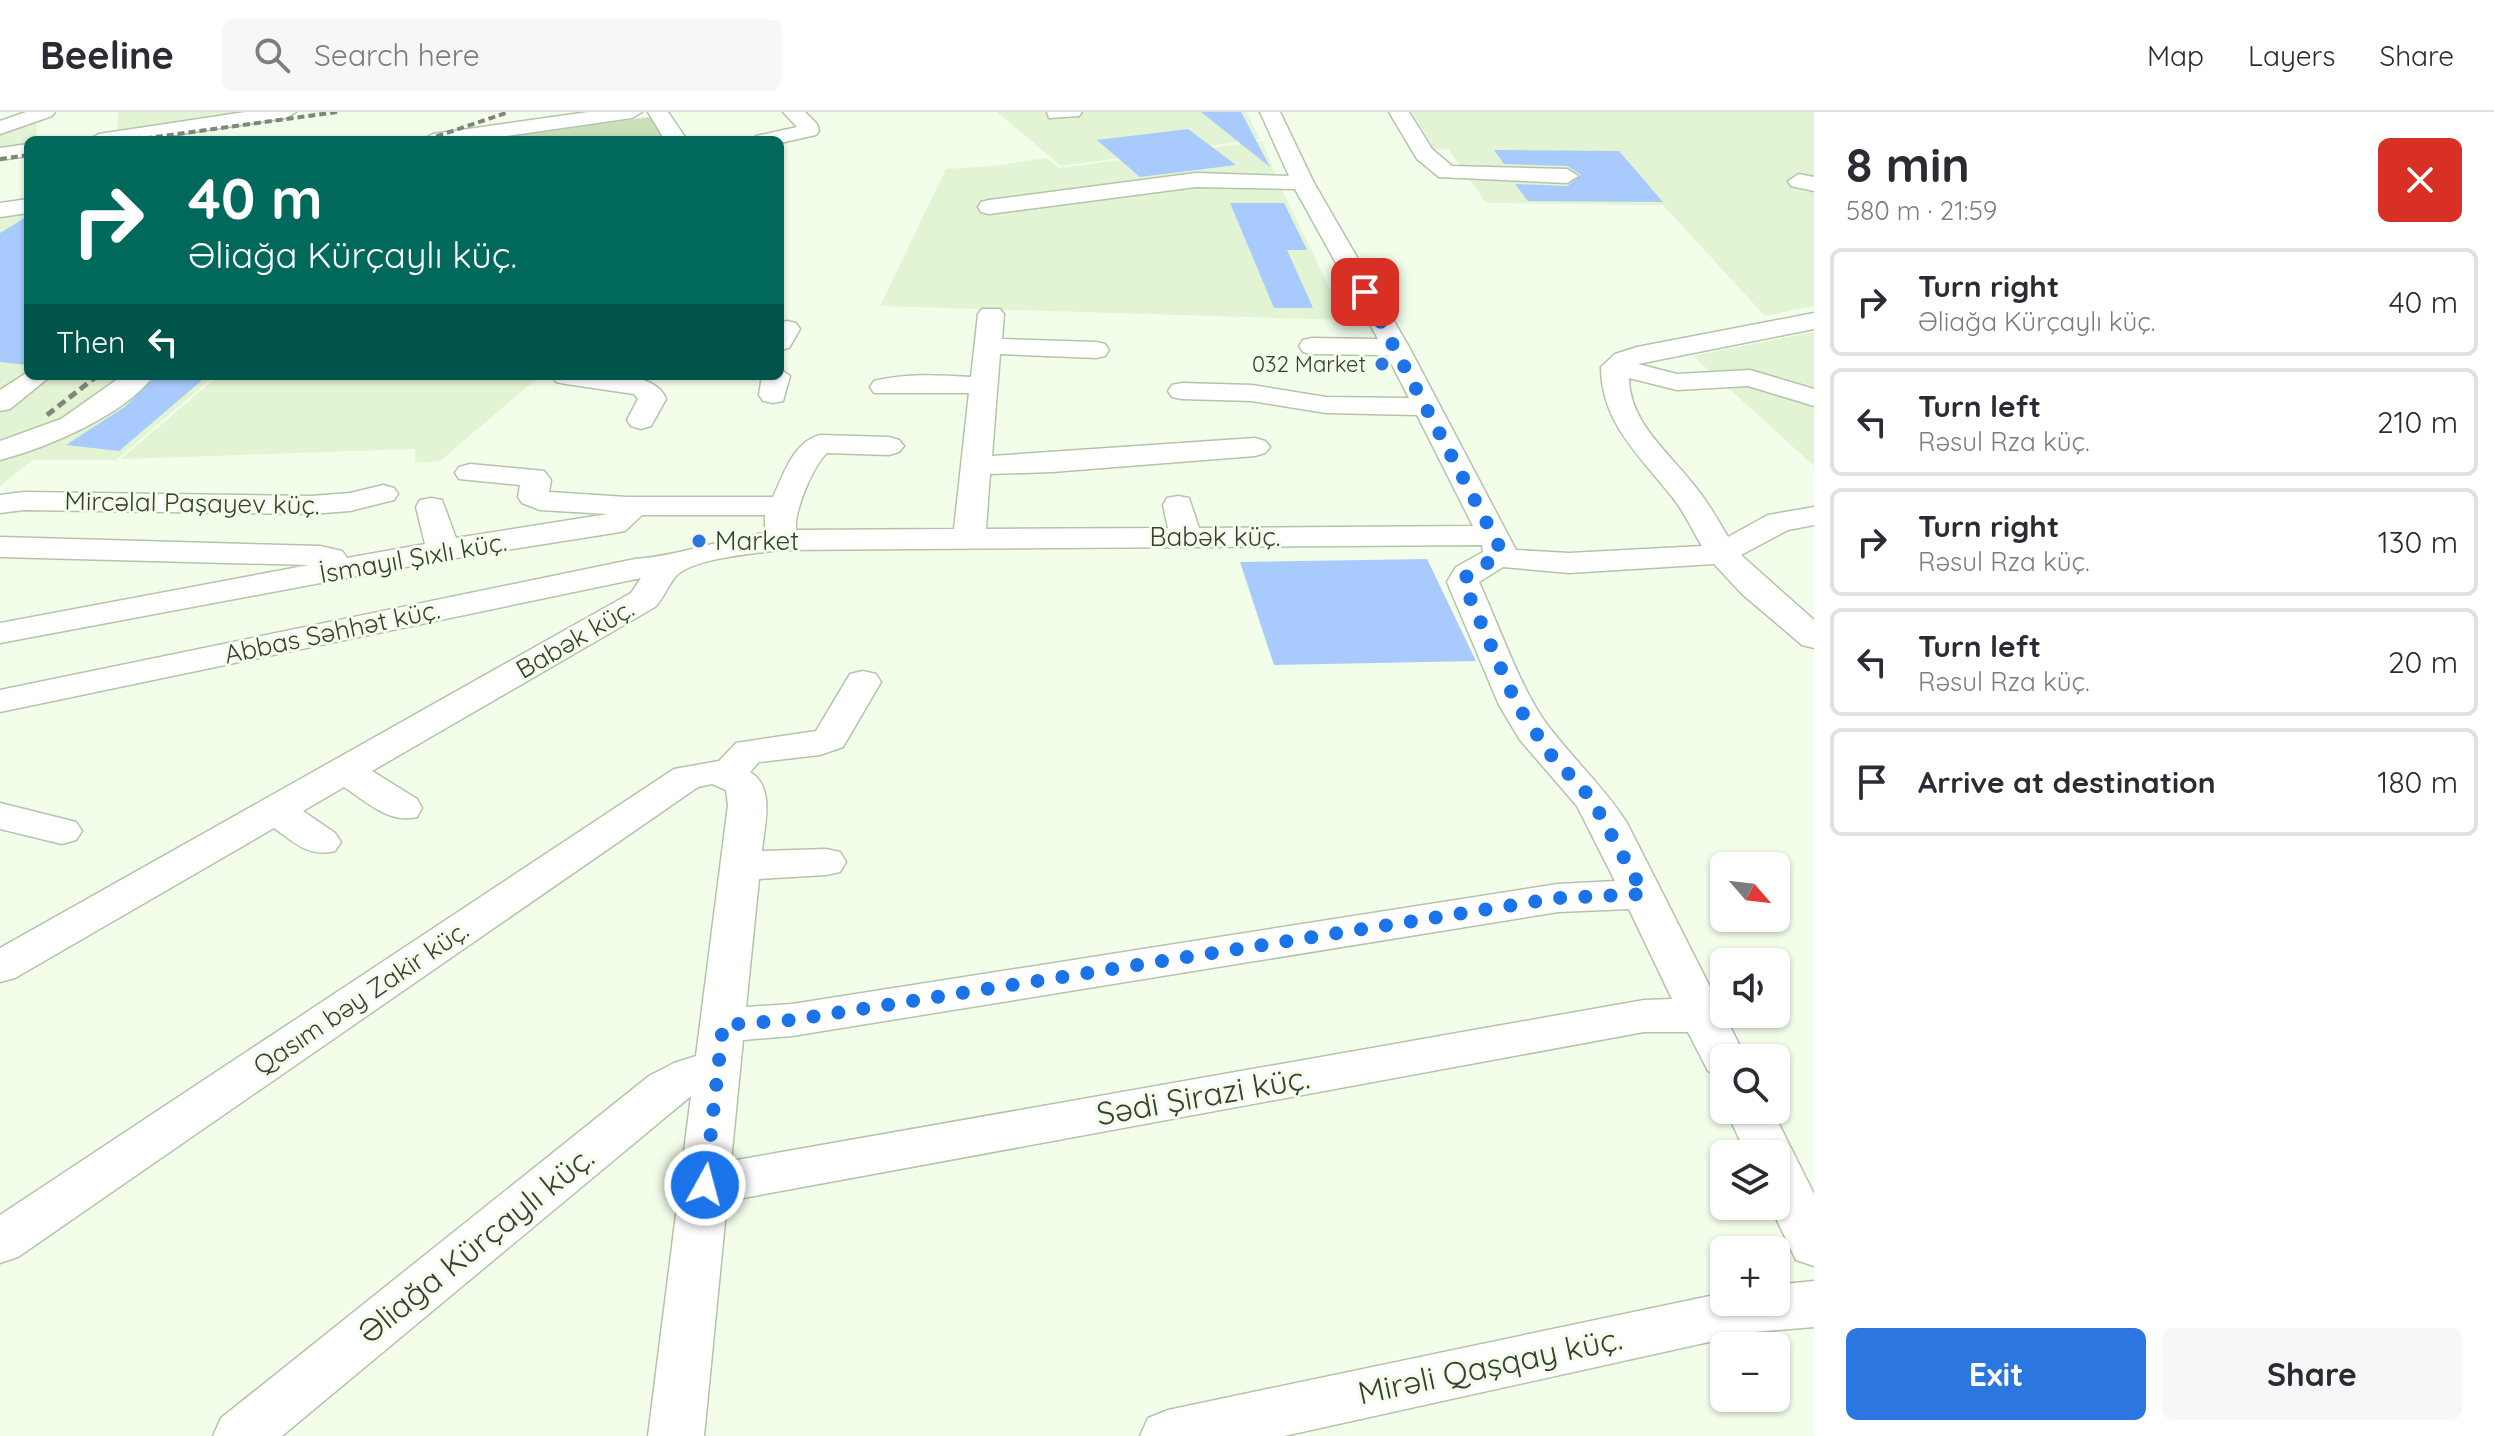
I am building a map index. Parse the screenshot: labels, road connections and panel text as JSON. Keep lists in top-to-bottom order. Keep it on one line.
{"streets":{"street":["Mircəlal Paşayev küç.","Babək küç.","İsmayıl Şıxlı küç.","Abbas Səhhət küç.","Qasım bəy Zakir küç.","Sədi Şirazi küç.","Əliağa Kürçaylı küç.","Mirəli Qaşqay küç."]},"crossings":[["Babək küç.","Abbas Səhhət küç."]],"places":["032 Market","Market"],"north":"bottom right","page":{"header":"Beeline","search":"Search here","nav":["Map","Layers","Share"],"heading":["8 min","580 m · 21:59"],"turn":["40 m","Əliağa Kürçaylı küç."],"list":[{"name":"Turn right","note":"Əliağa Kürçaylı küç.","value":"40 m"},{"name":"Turn left","note":"Rəsul Rza küç.","value":"210 m"},{"name":"Turn right","note":"Rəsul Rza küç.","value":"130 m"},{"name":"Turn left","note":"Rəsul Rza küç.","value":"20 m"},{"name":"Arrive at destination","value":"180 m"}],"then":"Then","map_buttons":["+","−"],"buttons":["Exit","Share"]}}
